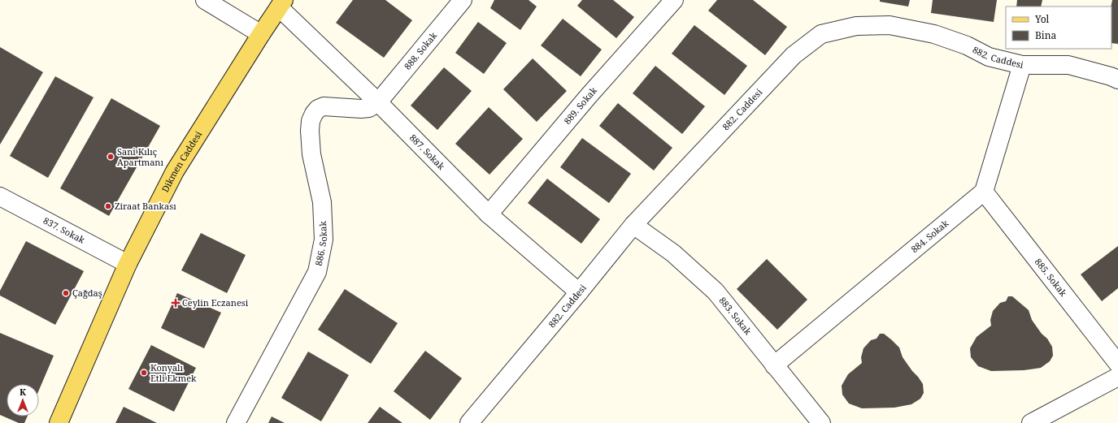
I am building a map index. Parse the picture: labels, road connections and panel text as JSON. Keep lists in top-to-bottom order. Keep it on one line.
{"streets":{"main road":["Dikmen Caddesi"],"street":["888. Sokak","882. Caddesi","889. Sokak","887. Sokak","837. Sokak","884. Sokak","886. Sokak","885. Sokak","883. Sokak"]},"crossings":[["888. Sokak","887. Sokak"],["888. Sokak","886. Sokak"],["882. Caddesi","887. Sokak"],["882. Caddesi","883. Sokak"],["889. Sokak","887. Sokak"],["887. Sokak","Dikmen Caddesi"],["887. Sokak","886. Sokak"],["Dikmen Caddesi","837. Sokak"],["884. Sokak","885. Sokak"],["884. Sokak","883. Sokak"]],"places":{"other":["Sani Kılıç Apartmanı","Ziraat Bankası","Çağdaş","Konyalı Etli Ekmek"],"health":["Ceylin Eczanesi"]},"legend":["Yol","Bina"],"north":"top"}
